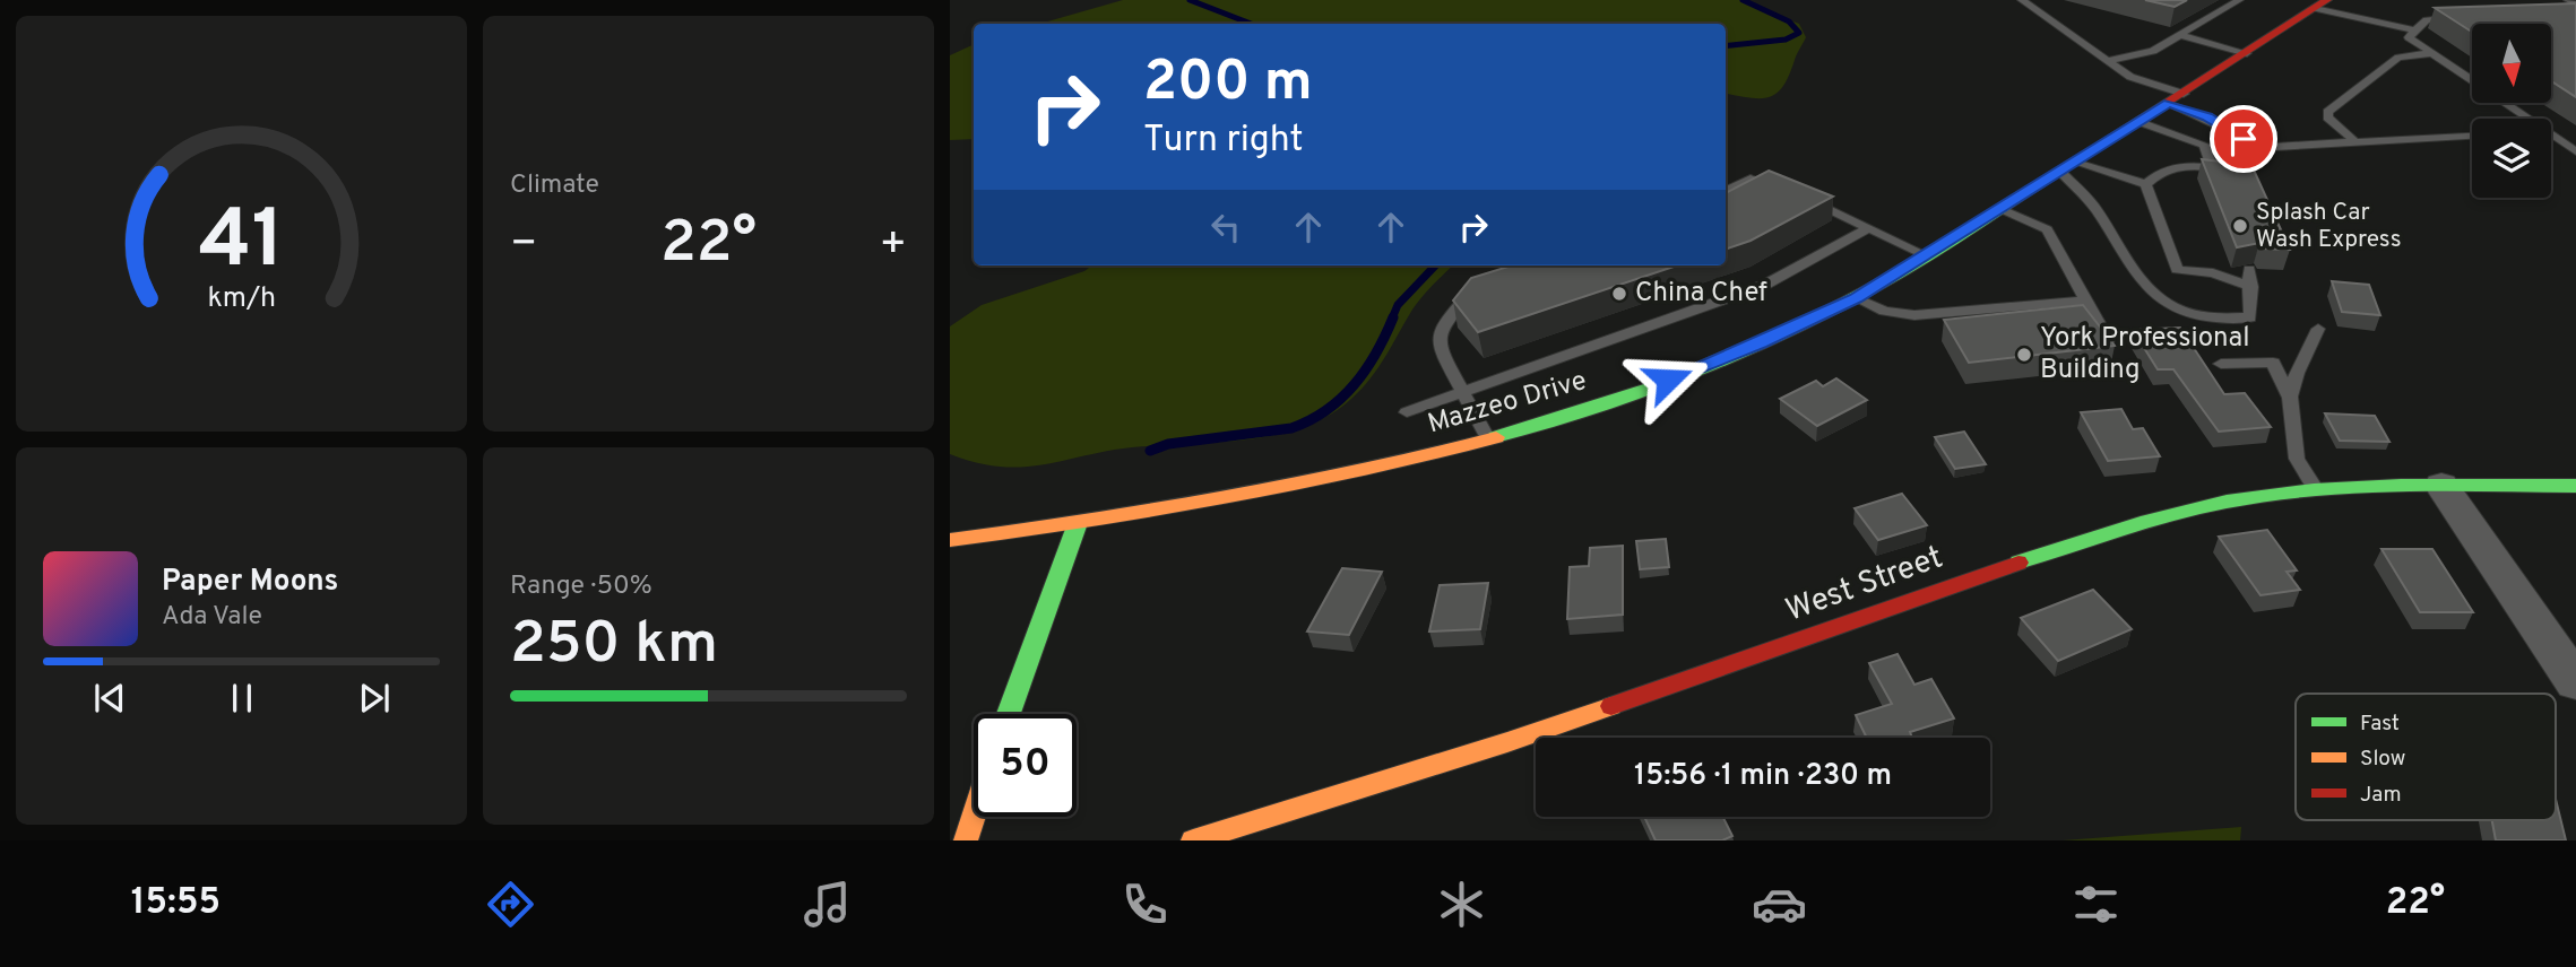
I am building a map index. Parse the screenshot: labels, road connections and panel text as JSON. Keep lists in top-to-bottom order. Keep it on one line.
{"streets":{"main road":["Mazzeo Drive","West Street"]},"places":["Splash Car Wash Express","China Chef","York Professional Building"],"legend":["Fast","Slow","Jam"],"north":"bottom","page":{"tile":["Climate",["Range · 50%","250 km"]],"turn":["200 m","Turn right"],"heat":["−","22°","+"],"song":["Paper Moons","Ada Vale"],"limit":"50","trip":"15:56 · 1 min · 230 m","tabs":["15:55","22°"],"gauge":["41","km/h"]}}
